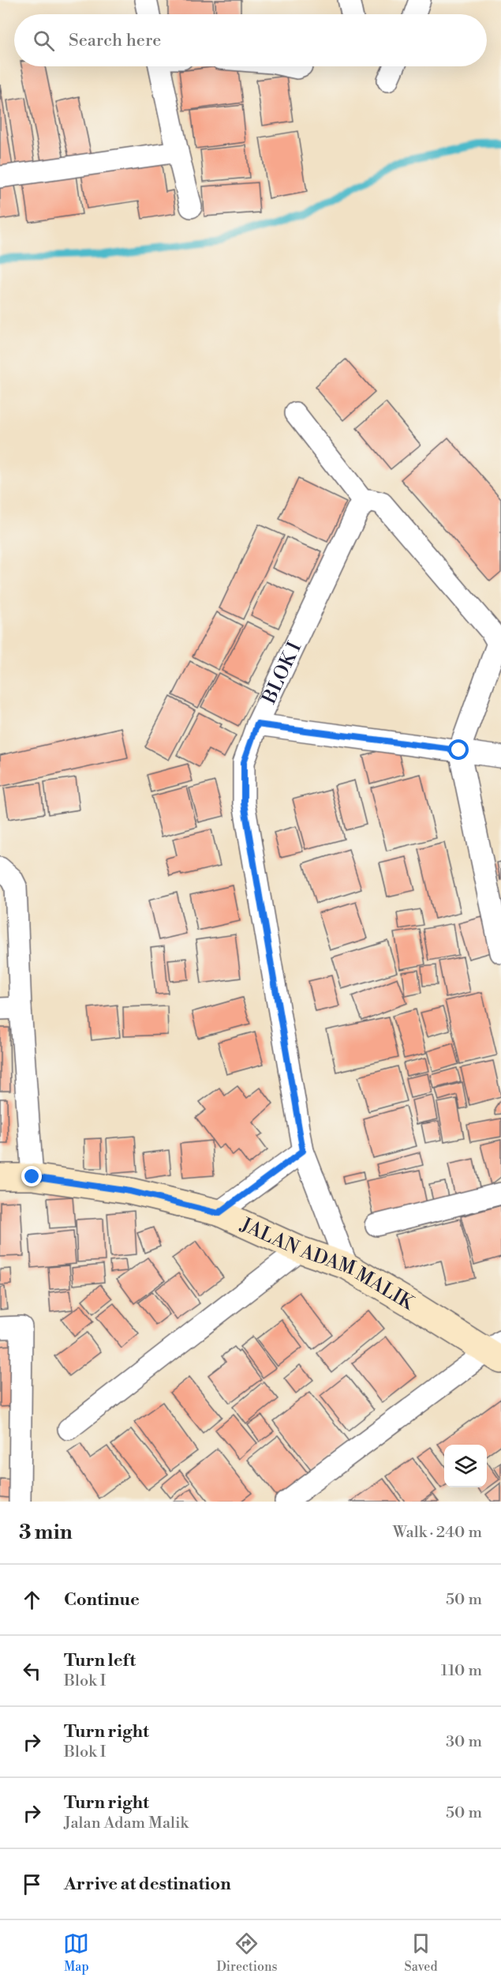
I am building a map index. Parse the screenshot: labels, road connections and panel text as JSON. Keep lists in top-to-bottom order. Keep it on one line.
{"streets":{"street":["BLOK I","JALAN ADAM MALIK"]},"crossings":[["BLOK I","JALAN ADAM MALIK"]],"page":{"search":"Search here","heading":["3 min","Walk · 240 m"],"list":[["Continue","50 m"],["Turn left","Blok I","110 m"],["Turn right","Blok I","30 m"],["Turn right","Jalan Adam Malik","50 m"],"Arrive at destination"],"nav":["Map","Directions","Saved"]}}
